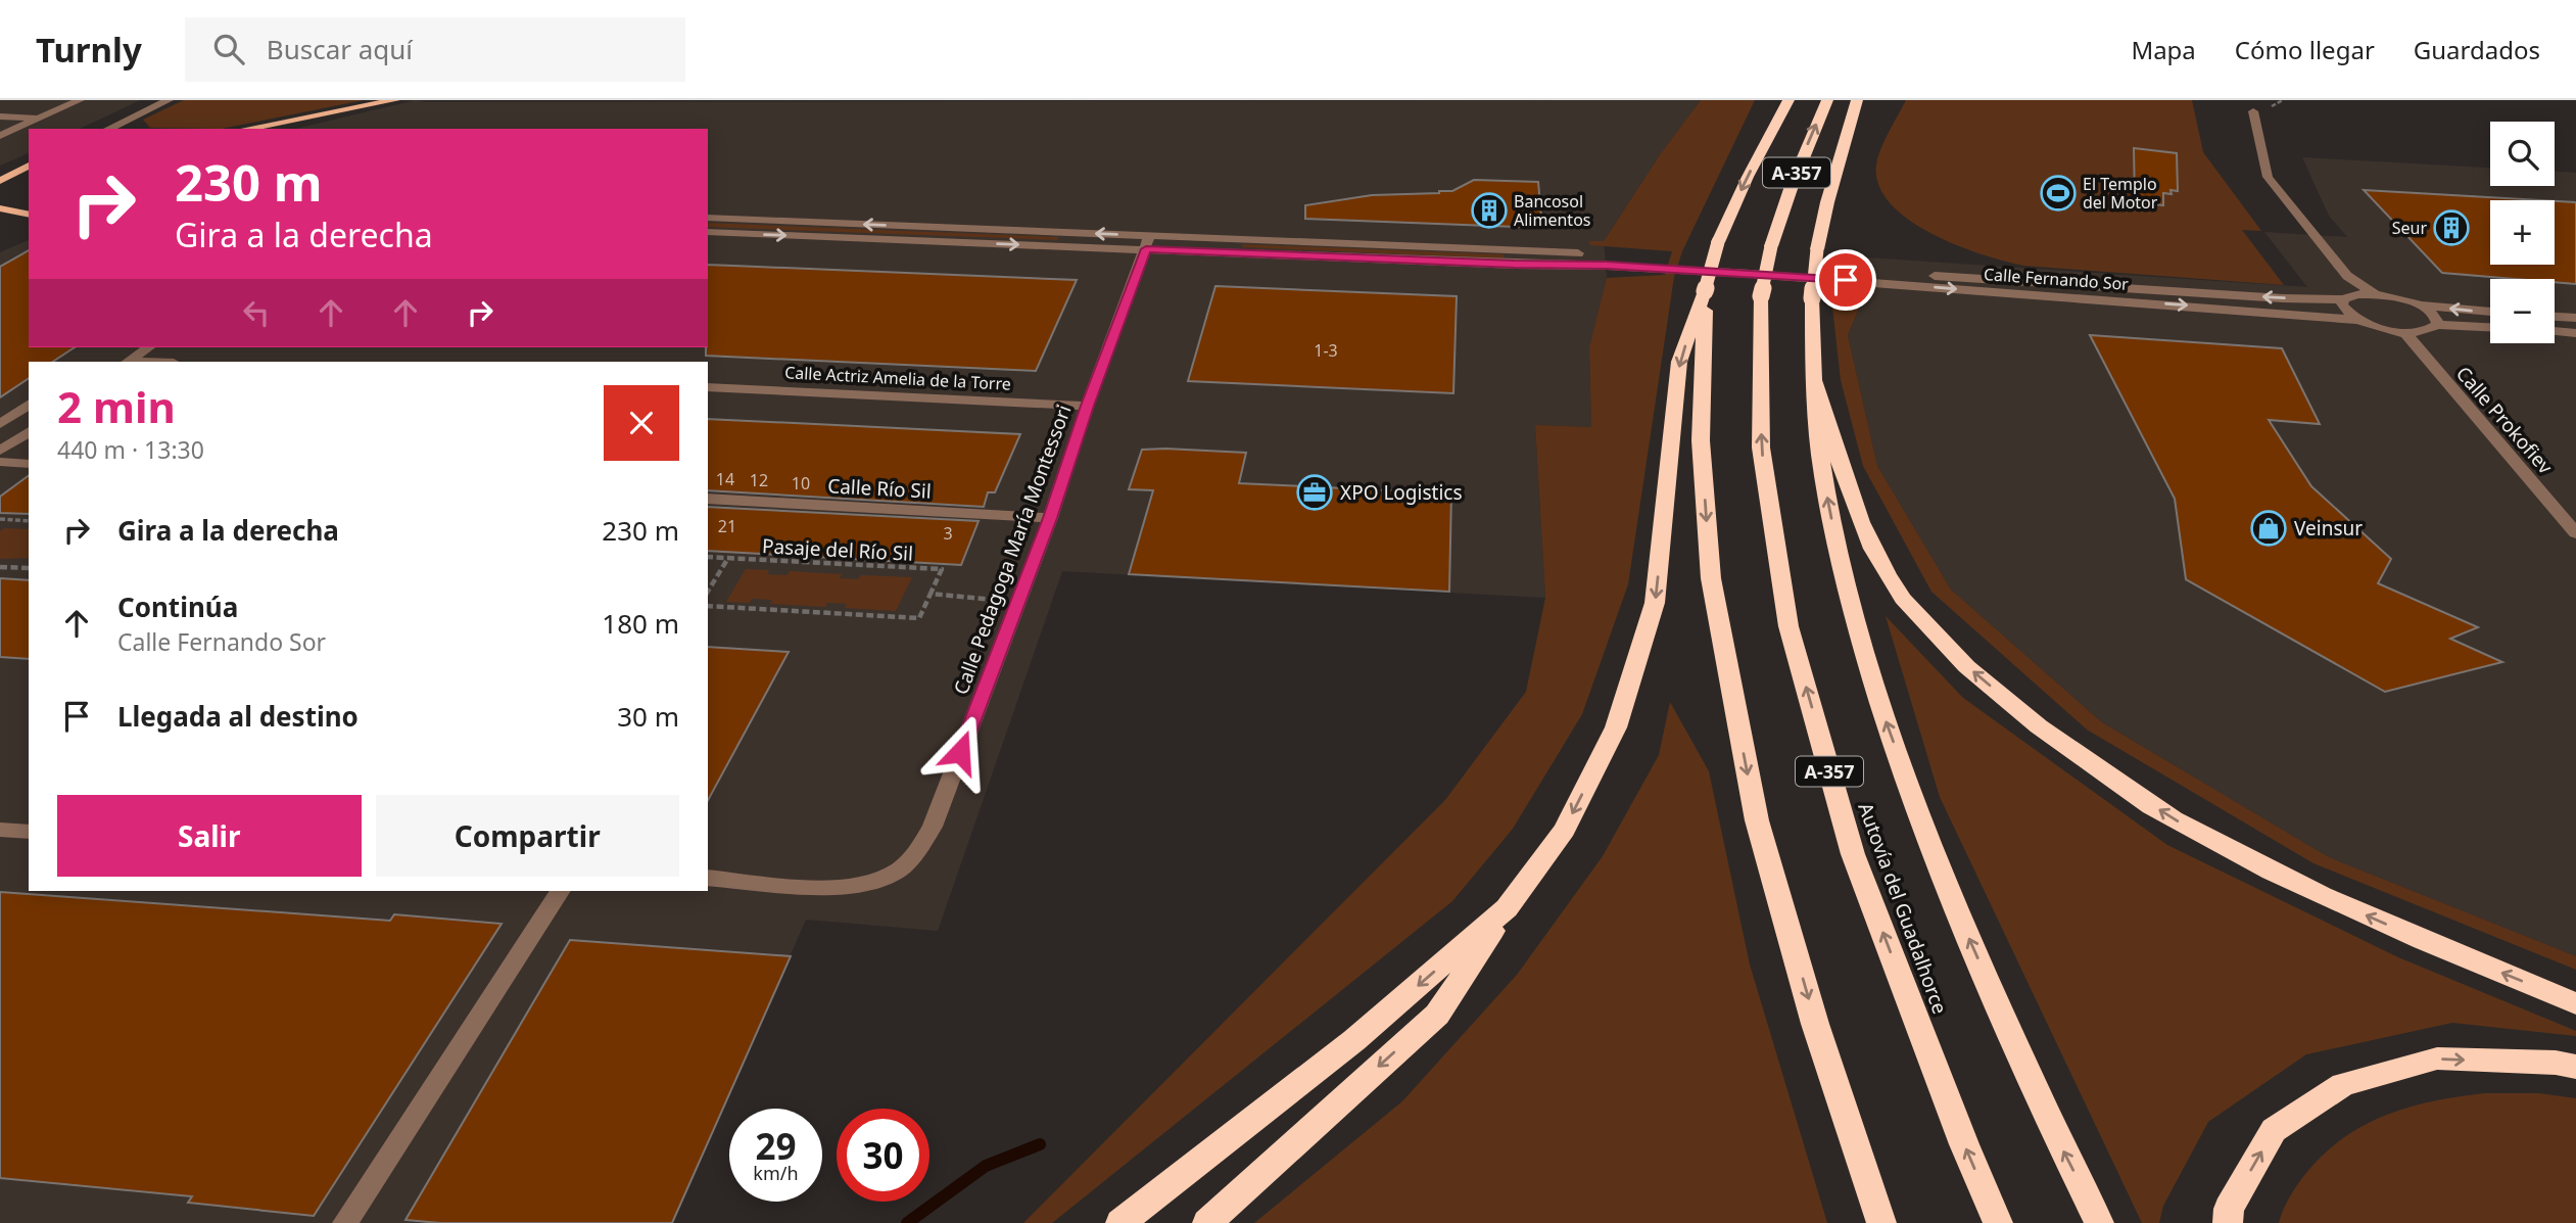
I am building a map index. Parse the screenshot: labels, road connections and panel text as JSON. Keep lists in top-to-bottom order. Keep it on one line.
{"streets":{"highway":["A-357","Autovía del Guadalhorce"],"street":["Calle Fernando Sor","Calle Actriz Amelia de la Torre","Calle Prokofiev","Calle Río Sil","Calle Pedagoga María Montessori"],"path":["Pasaje del Río Sil"]},"crossings":[["Calle Fernando Sor","Calle Prokofiev"],["Calle Actriz Amelia de la Torre","Calle Pedagoga María Montessori"],["Calle Río Sil","Calle Pedagoga María Montessori"]],"places":{"sports":["El Templo del Motor"],"building":["Bancosol Alimentos","Seur"],"office":["XPO Logistics"],"shop":["Veinsur"]},"house_numbers":["1-3","14","12","10","21","3"],"page":{"header":"Turnly","search":"Buscar aquí","nav":["Mapa","Cómo llegar","Guardados"],"map_buttons":["+","−"],"turn":["230 m","Gira a la derecha"],"heading":["2 min","440 m · 13:30"],"list":[{"name":"Gira a la derecha","value":"230 m"},{"name":"Continúa","note":"Calle Fernando Sor","value":"180 m"},{"name":"Llegada al destino","value":"30 m"}],"buttons":["Salir","Compartir"],"speed":"29 km/h","limit":"30"}}
